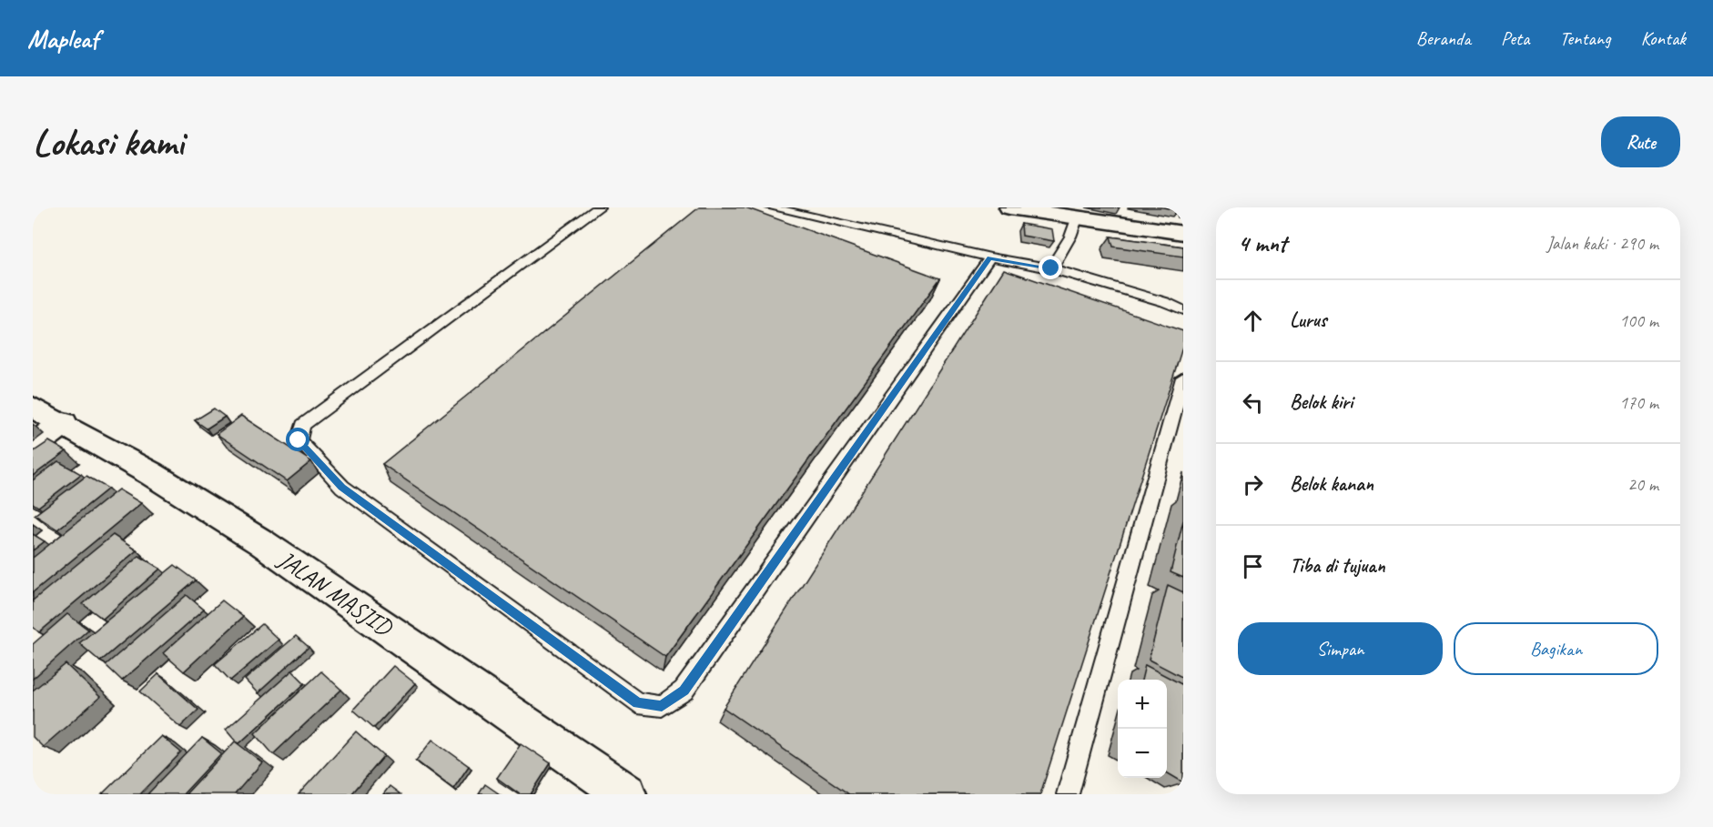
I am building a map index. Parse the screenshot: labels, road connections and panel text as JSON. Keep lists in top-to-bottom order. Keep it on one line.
{"streets":{"street":["JALAN MASJID"]},"page":{"header":"Mapleaf","nav":["Beranda","Peta","Tentang","Kontak"],"buttons":["Rute",["Simpan","Bagikan"]],"title":"Lokasi kami","heading":["4 mnt","Jalan kaki · 290 m"],"list":[["Lurus","100 m"],["Belok kiri","170 m"],["Belok kanan","20 m"],"Tiba di tujuan"],"map_buttons":["+","−"]}}
